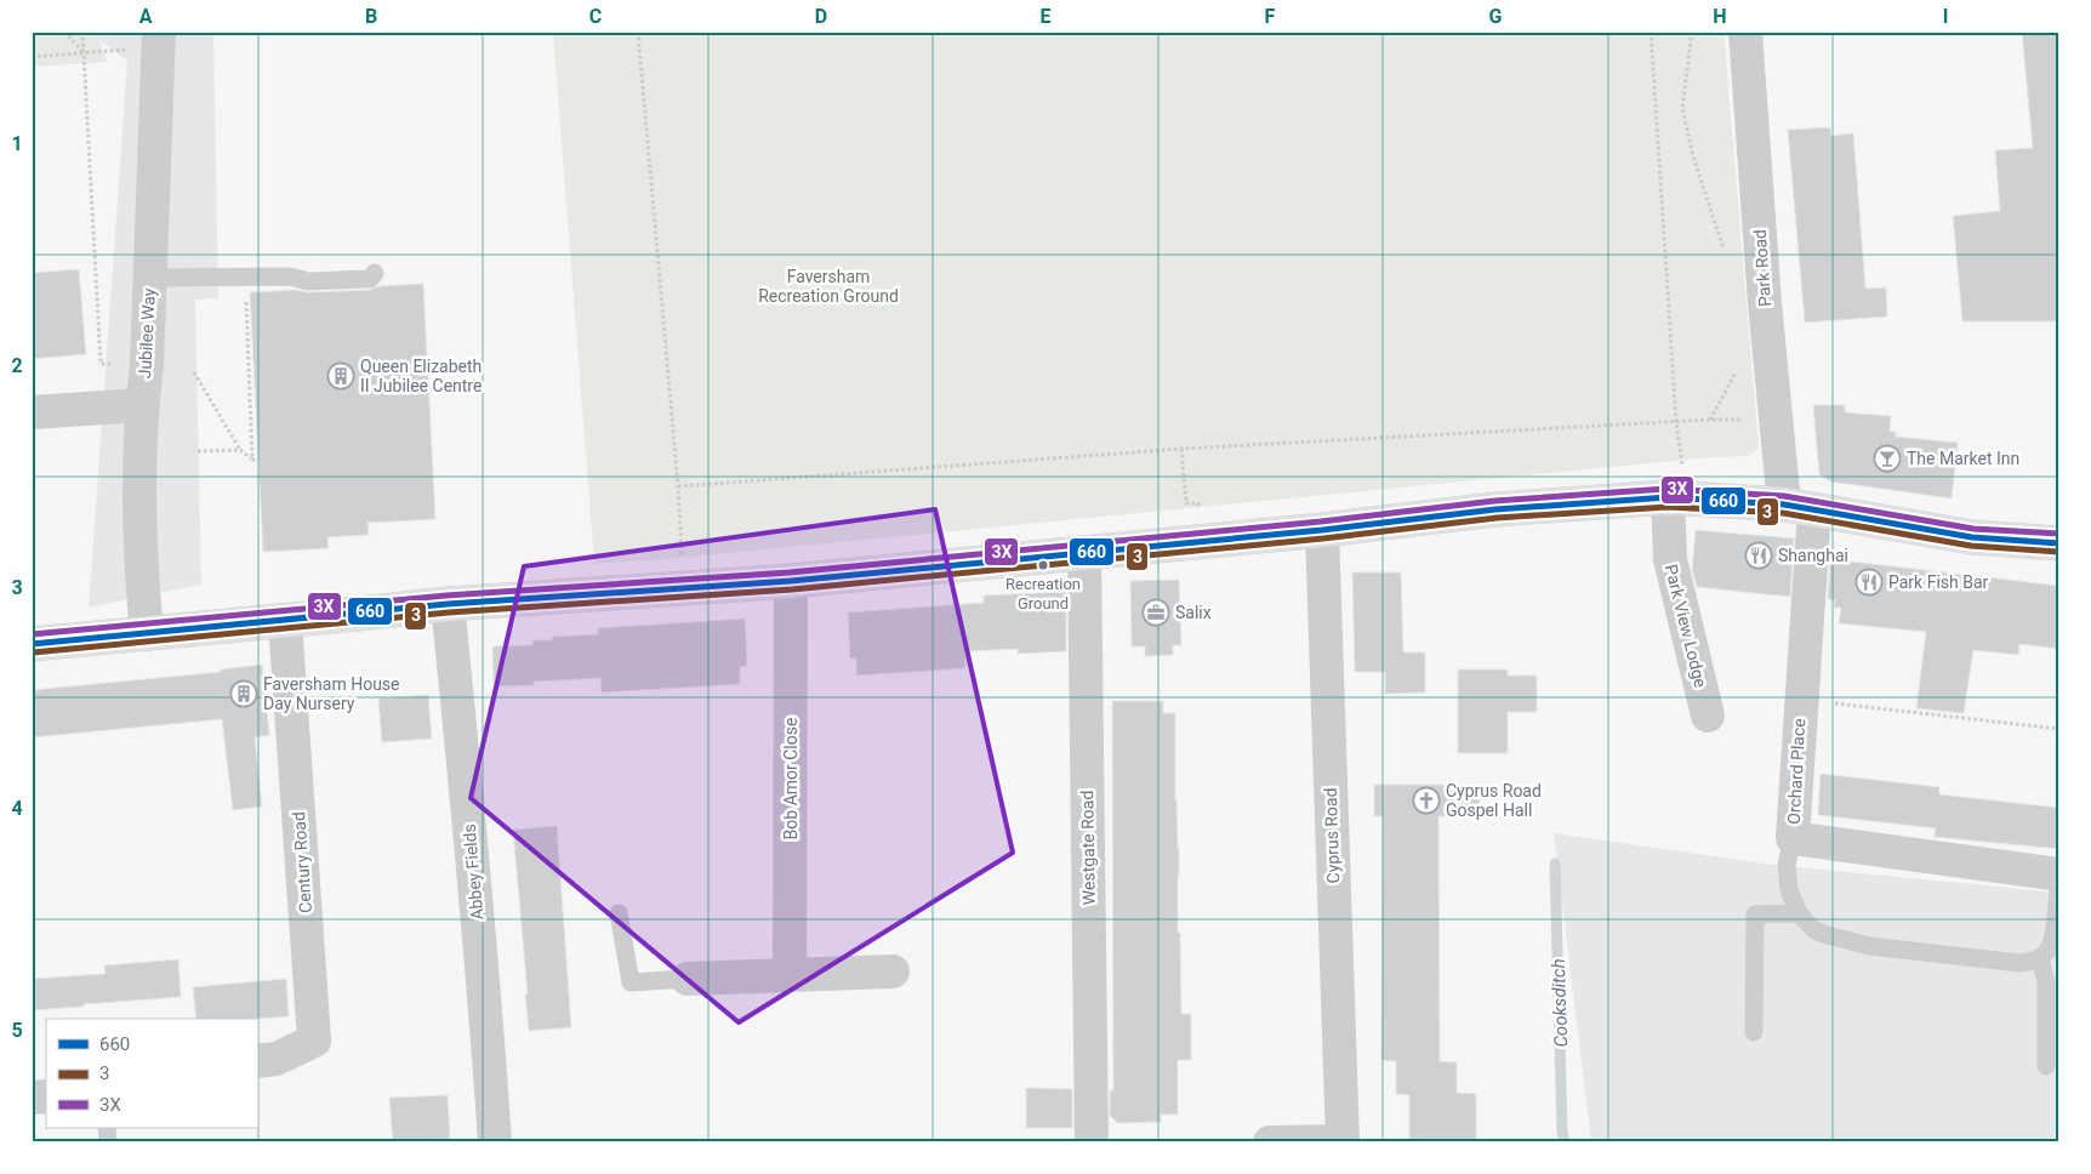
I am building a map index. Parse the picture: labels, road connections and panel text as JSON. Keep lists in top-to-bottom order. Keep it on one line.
{"streets":{"street":["Park Road","Jubilee Way","Park View Lodge","Orchard Place","Bob Amor Close","Cyprus Road","Westgate Road","Century Road","Abbey Fields"]},"crossings":[["Park Road","Orchard Place"]],"water":["Cooksditch"],"parks":["Faversham Recreation Ground"],"places":{"building":["Queen Elizabeth II Jubilee Centre","Faversham House Day Nursery"],"bar":["The Market Inn"],"restaurant":["Shanghai","Park Fish Bar"],"other":["Recreation Ground"],"office":["Salix"],"church":["Cyprus Road Gospel Hall"]},"lines":["transit line 3X","transit line 660","transit line 3"],"legend":["660","3","3X"],"grid":{"columns":["A","B","C","D","E","F","G","H","I"],"rows":["1","2","3","4","5"]}}
